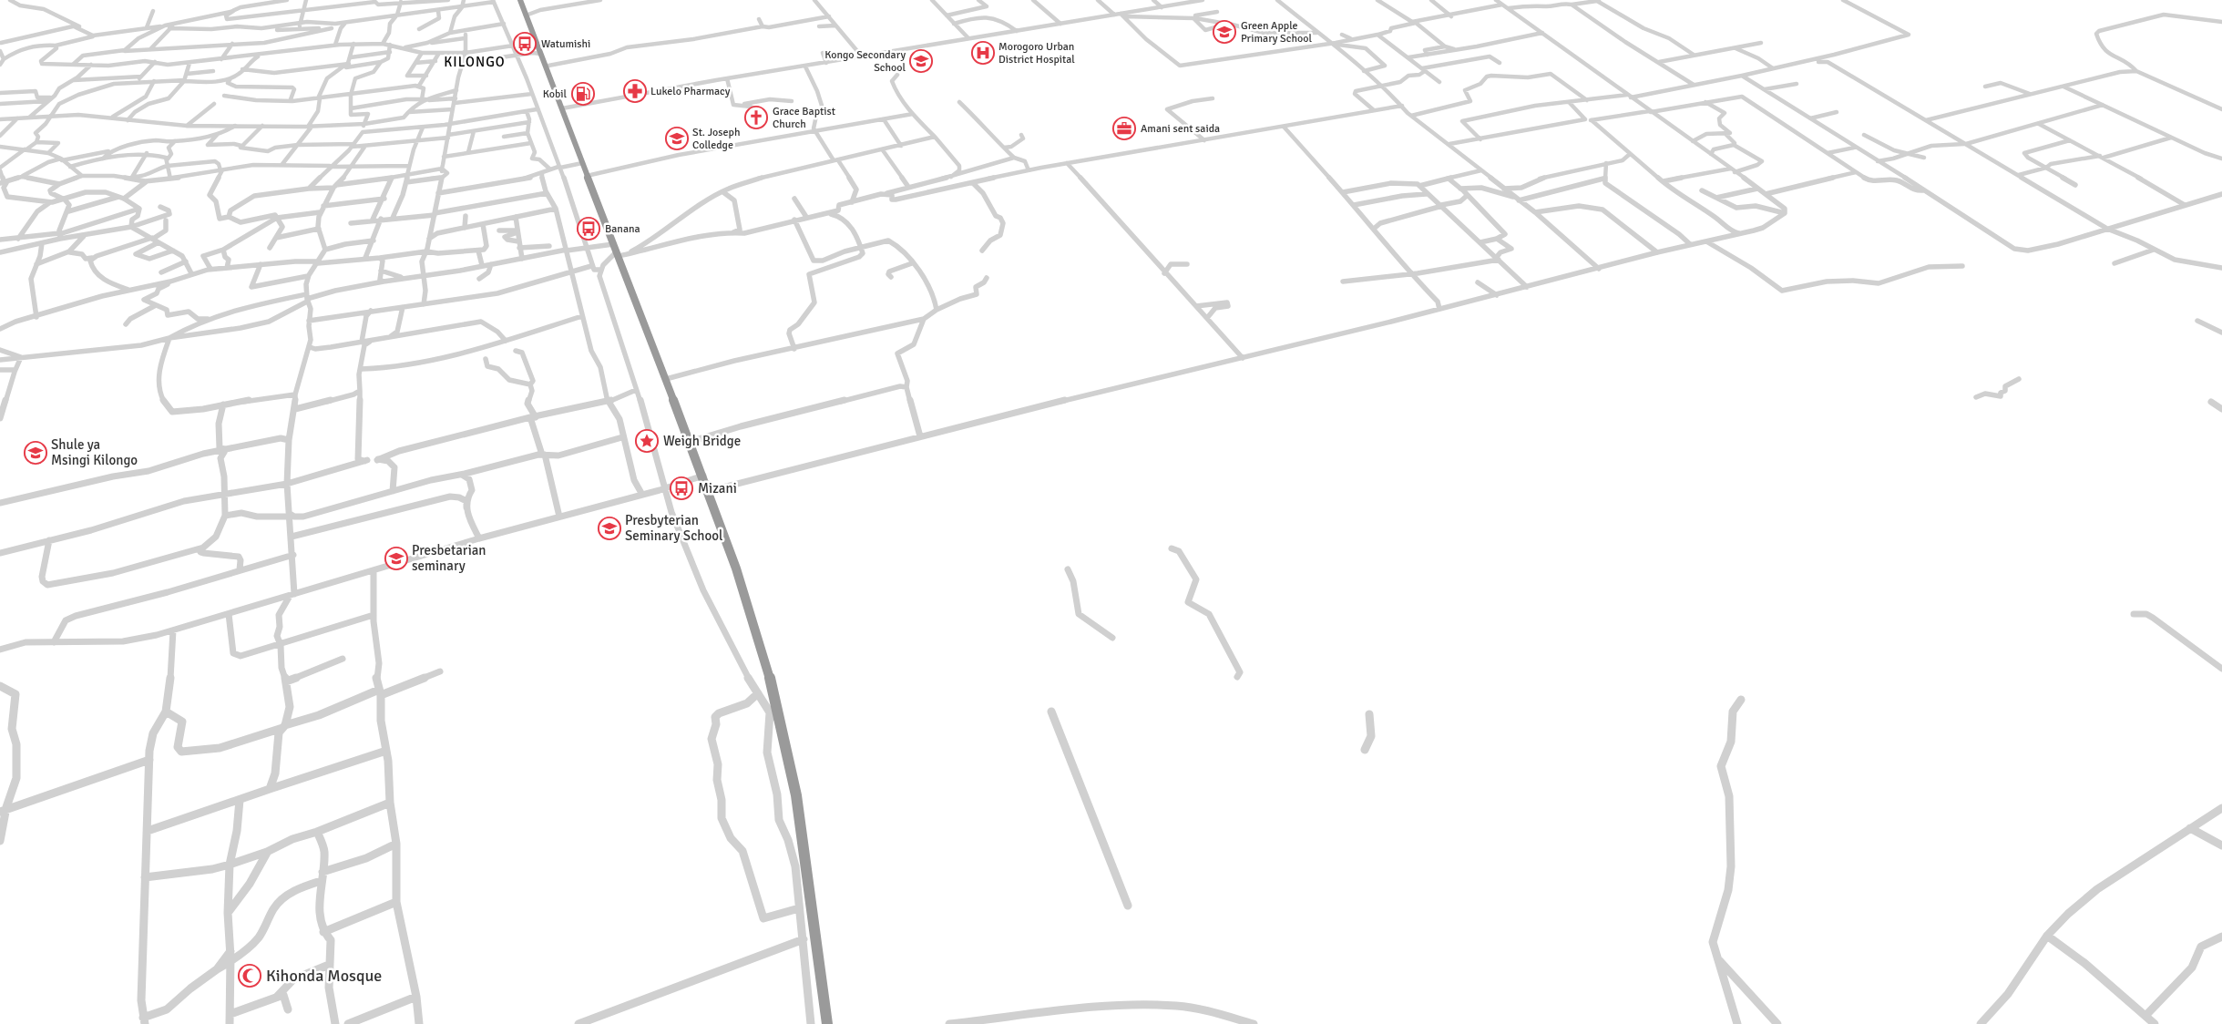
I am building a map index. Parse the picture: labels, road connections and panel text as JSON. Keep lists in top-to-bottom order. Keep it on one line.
{"districts":["KILONGO"],"places":{"school or university":["Green Apple Primary School","Kongo Secondary School","St. Joseph Colledge","Shule ya Msingi Kilongo","Presbyterian Seminary School","Presbetarian seminary"],"bus stop":["Watumishi","Banana","Mizani"],"hospital":["Morogoro Urban District Hospital"],"pharmacy":["Lukelo Pharmacy"],"fuel station":["Kobil"],"church":["Grace Baptist Church"],"office":["Amani sent saida"],"place":["Weigh Bridge"],"mosque":["Kihonda Mosque"]}}
